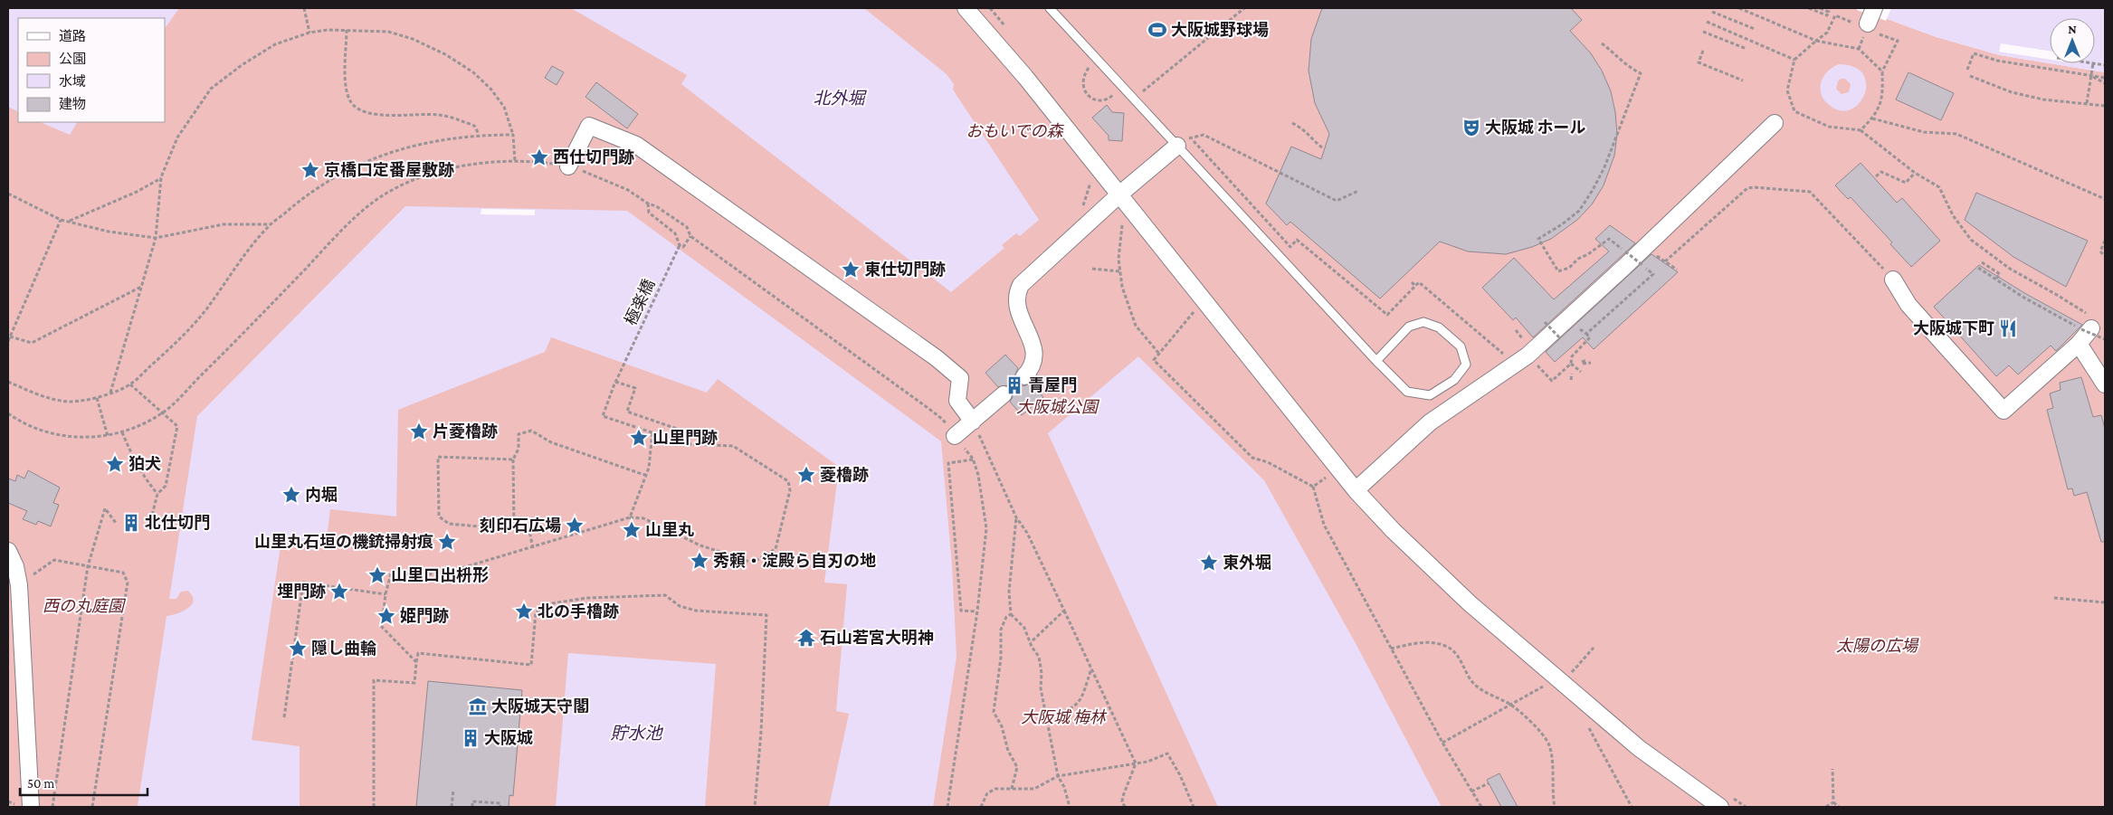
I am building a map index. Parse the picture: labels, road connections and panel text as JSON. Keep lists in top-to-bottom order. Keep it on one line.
{"streets":{"path":["極楽橋"]},"water":["北外堀","貯水池"],"parks":["おもいでの森","大阪城公園","西の丸庭園","太陽の広場","大阪城 梅林"],"places":{"sports":["大阪城野球場"],"theatre":["大阪城 ホール"],"place":["西仕切門跡","京橋口定番屋敷跡","東仕切門跡","片菱櫓跡","山里門跡","狛犬","菱櫓跡","内堀","刻印石広場","山里丸","山里丸石垣の機銃掃射痕","秀頼・淀殿ら自刃の地","東外堀","山里口出枡形","埋門跡","北の手櫓跡","姫門跡","隠し曲輪"],"restaurant":["大阪城下町"],"building":["青屋門","北仕切門","大阪城"],"temple":["石山若宮大明神"],"museum":["大阪城天守閣"]},"legend":["道路","公園","水域","建物"],"scale_bar":"50 m","north":"top"}
